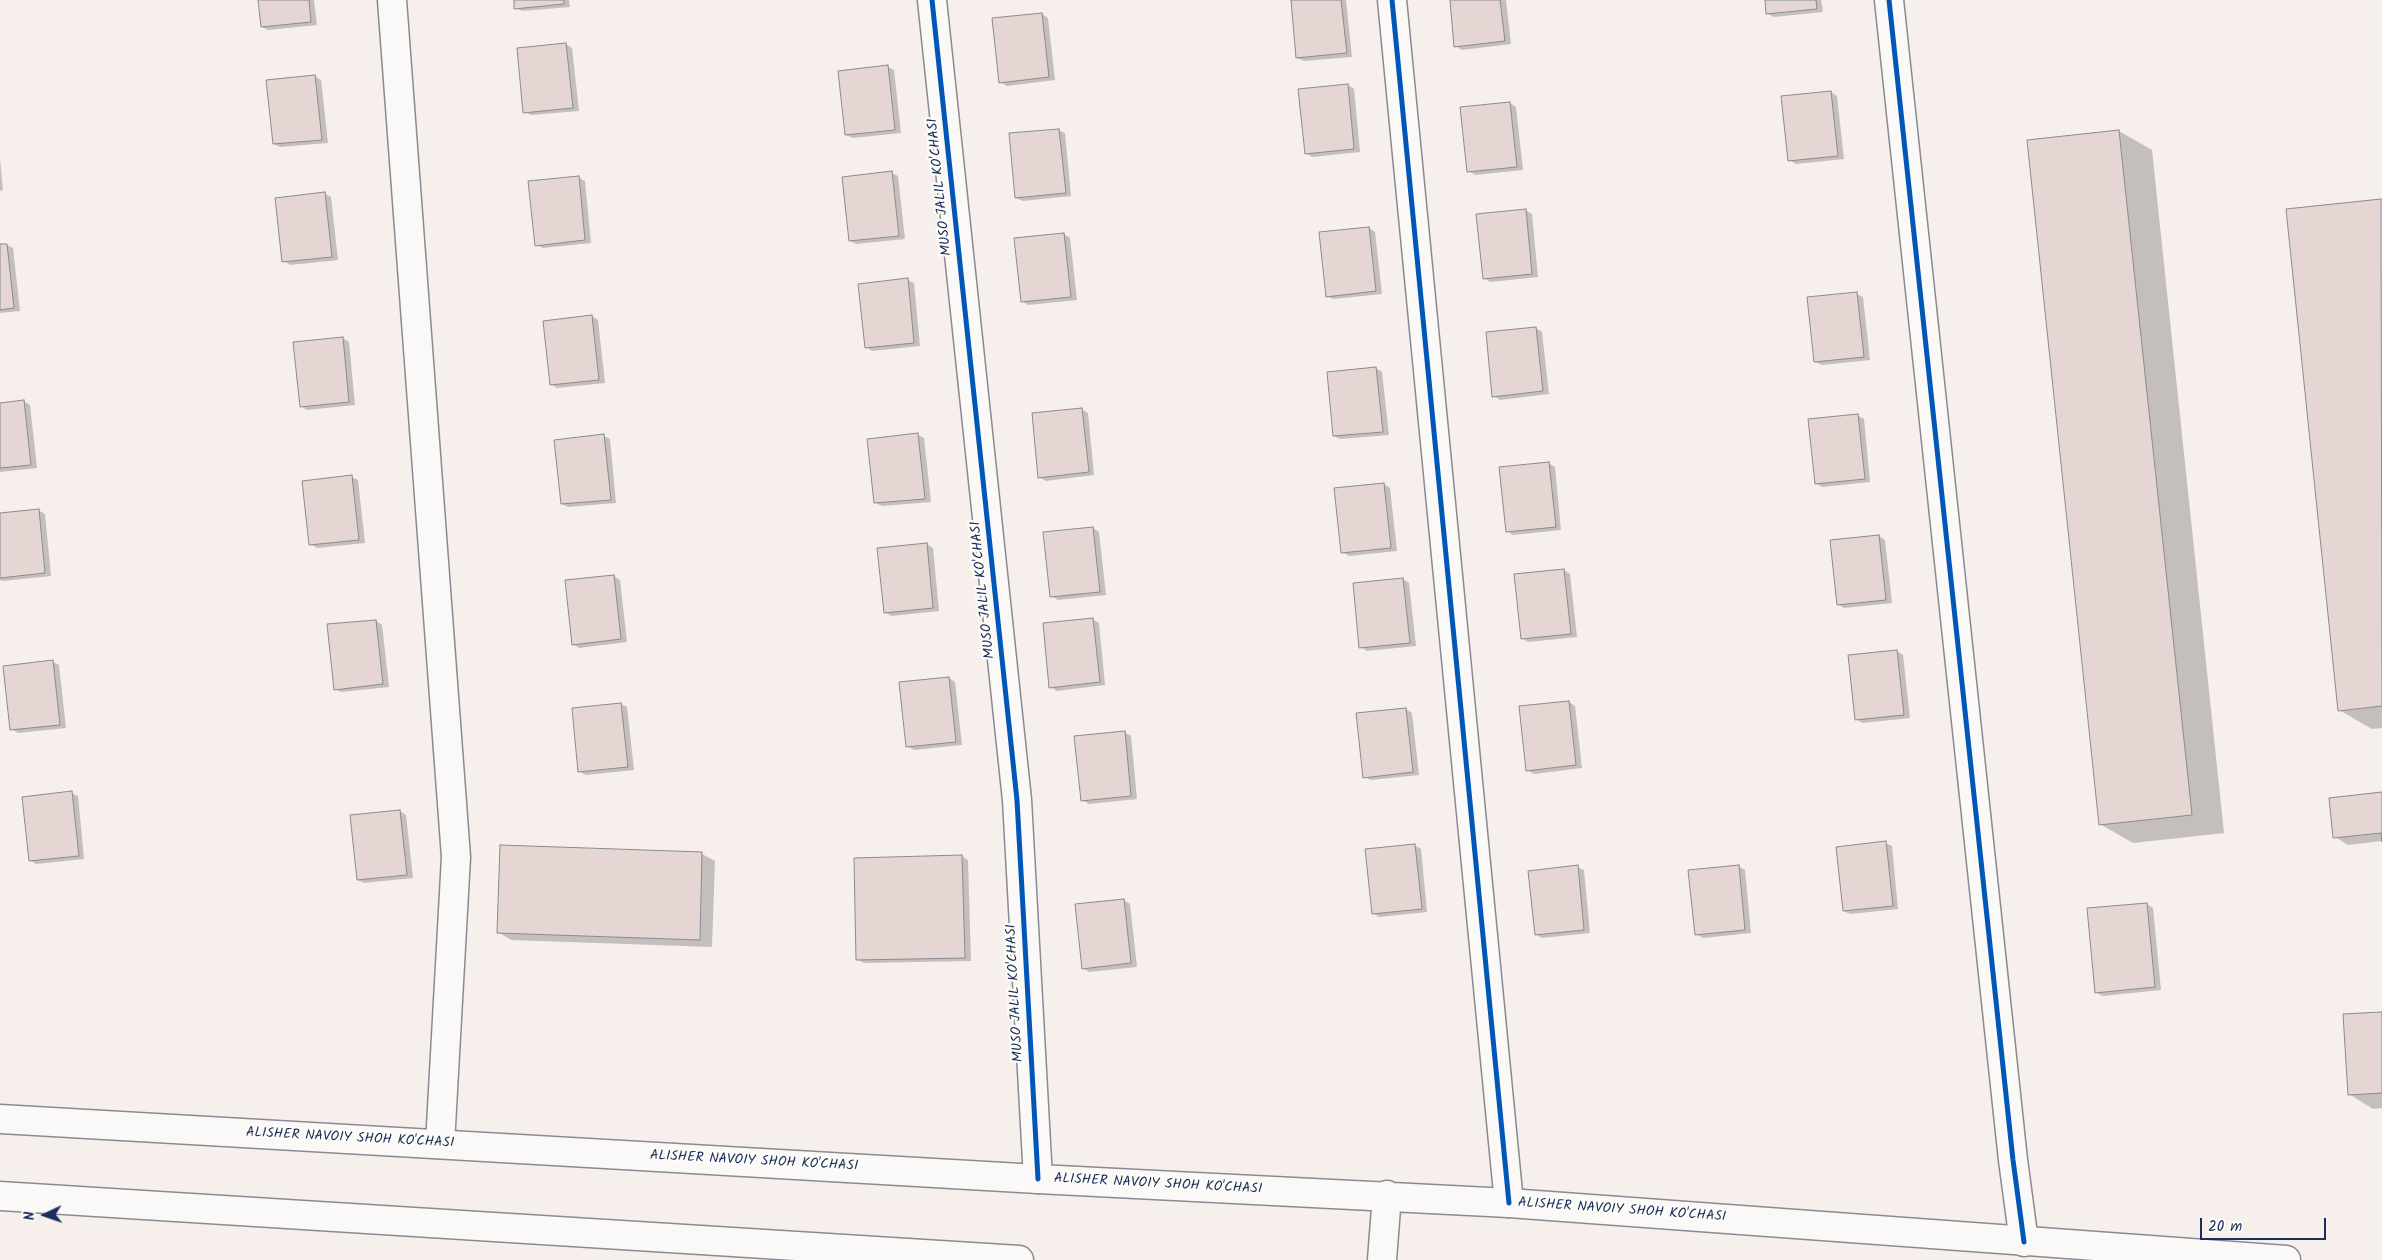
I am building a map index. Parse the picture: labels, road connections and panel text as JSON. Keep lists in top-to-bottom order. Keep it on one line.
{"streets":{"street":["MUSO JALIL KO'CHASI","ALISHER NAVOIY SHOH KO'CHASI"]},"crossings":[["MUSO JALIL KO'CHASI","ALISHER NAVOIY SHOH KO'CHASI"]],"scale_bar":"20 m","north":"left"}
